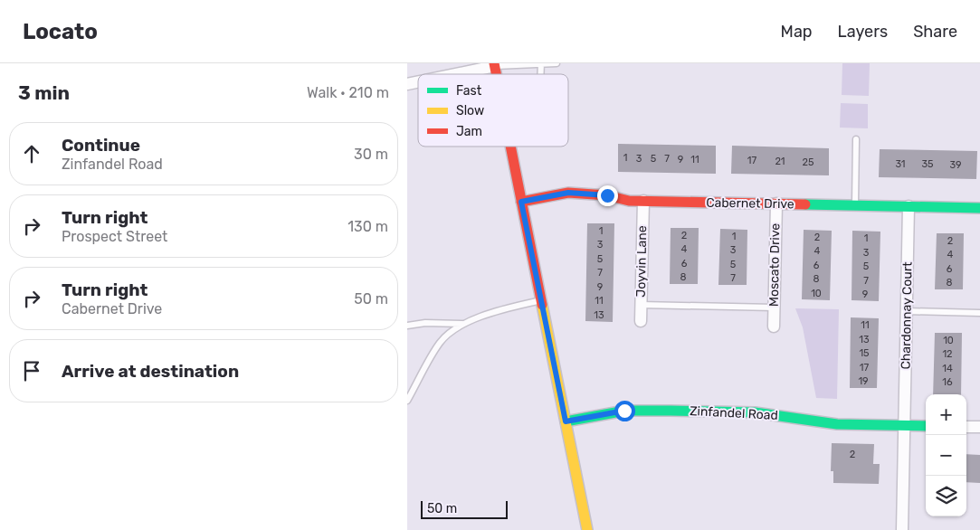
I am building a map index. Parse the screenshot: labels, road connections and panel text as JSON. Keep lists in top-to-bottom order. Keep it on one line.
{"streets":{"street":["Cabernet Drive","Joyvin Lane","Moscato Drive","Chardonnay Court","Zinfandel Road"]},"crossings":[["Cabernet Drive","Joyvin Lane"],["Cabernet Drive","Moscato Drive"],["Cabernet Drive","Chardonnay Court"],["Chardonnay Court","Zinfandel Road"]],"house_numbers":["1","3","5","7","9","11","17","21","25","31","35","39","1","2","1","2","1","2","3","4","3","4","3","4","5","6","5","6","5","6","7","8","7","8","7","8","9","10","9","11","13","11","13","10","15","12","17","14","19","16","2"],"legend":["Fast","Slow","Jam"],"scale_bar":"50 m","page":{"header":"Locato","nav":["Map","Layers","Share"],"heading":["3 min","Walk · 210 m"],"list":[["Continue","Zinfandel Road","30 m"],["Turn right","Prospect Street","130 m"],["Turn right","Cabernet Drive","50 m"],"Arrive at destination"],"map_buttons":["+","−"],"scale":"50 m"}}
